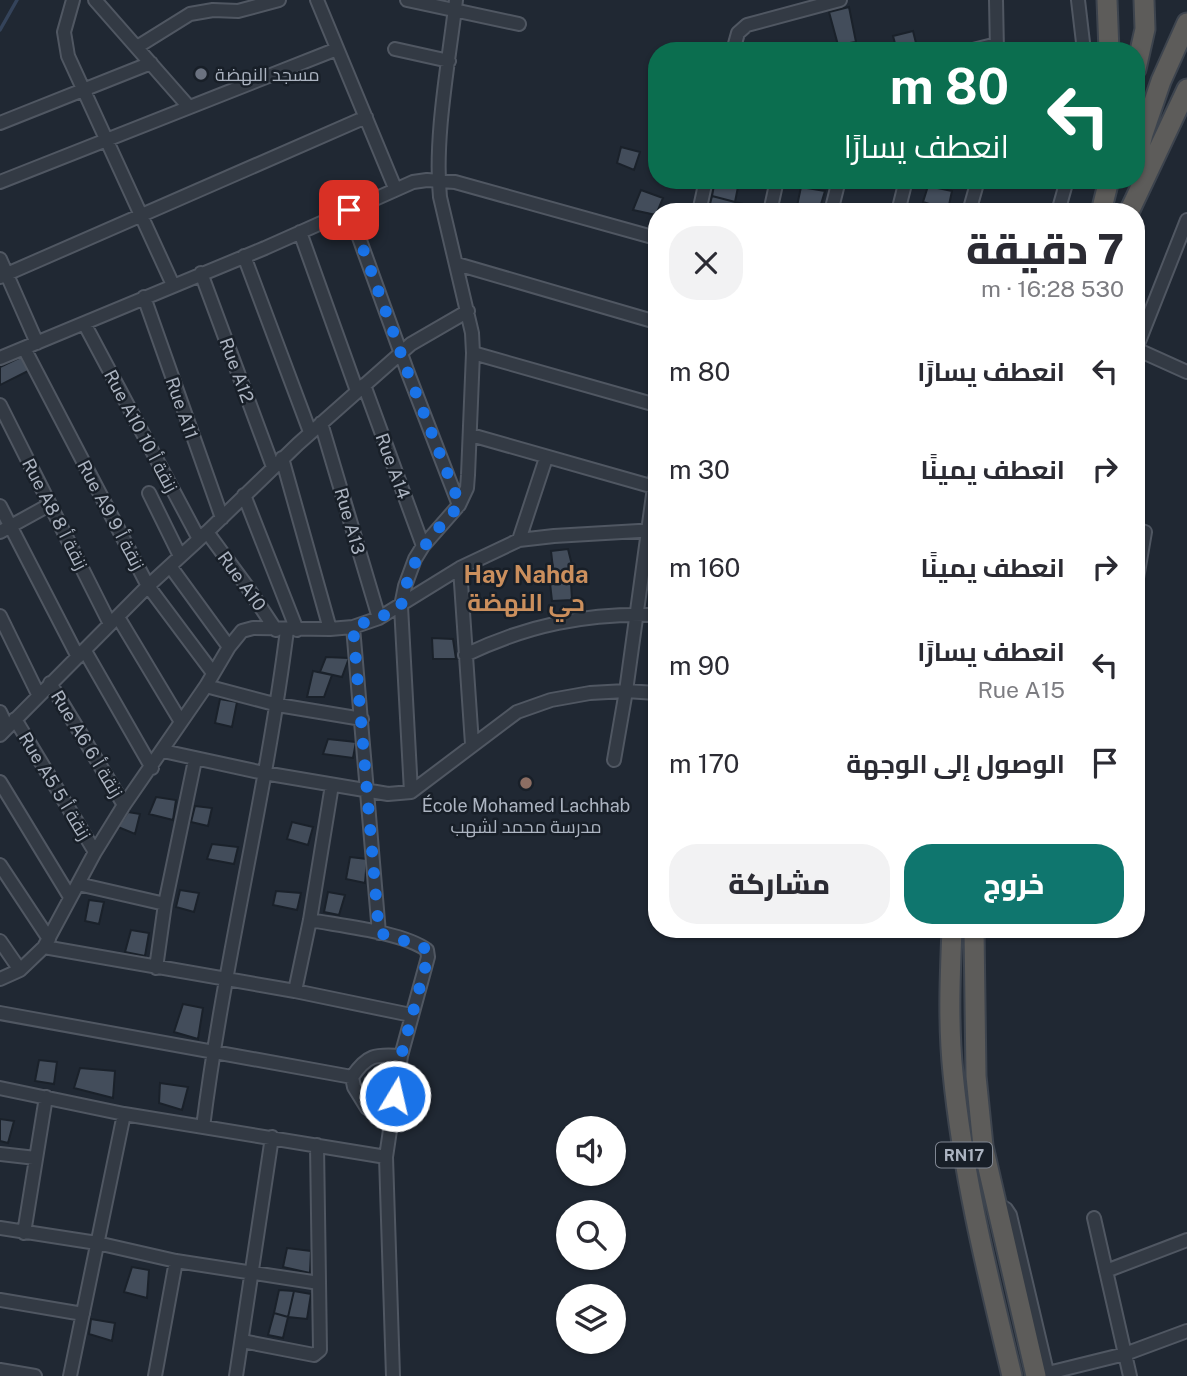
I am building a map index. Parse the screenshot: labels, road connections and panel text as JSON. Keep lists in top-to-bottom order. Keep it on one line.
{"streets":{"highway":["RN17"],"street":["Rue A12","Rue A11","Rue A10 زنقة أ 10","Rue A14","Rue A8 زنقة أ 8","Rue A9 زنقة أ 9","Rue A13","Rue A10","Rue A6 زنقة أ 6","Rue A5 زنقة أ 5"]},"crossings":[["Rue A10 زنقة أ 10","Rue A10"]],"districts":["Hay Nahda حي النهضة"],"places":["مسجد النهضة","École Mohamed Lachhab مدرسة محمد لشهب"],"page":{"turn":["80 m","انعطف يسارًا"],"heading":["7 دقيقة","530 m · 16:28"],"list":[{"name":"انعطف يسارًا","value":"80 m"},{"name":"انعطف يمينًا","value":"30 m"},{"name":"انعطف يمينًا","value":"160 m"},{"name":"انعطف يسارًا","note":"Rue A15","value":"90 m"},{"name":"الوصول إلى الوجهة","value":"170 m"}],"buttons":["خروج","مشاركة"]}}
